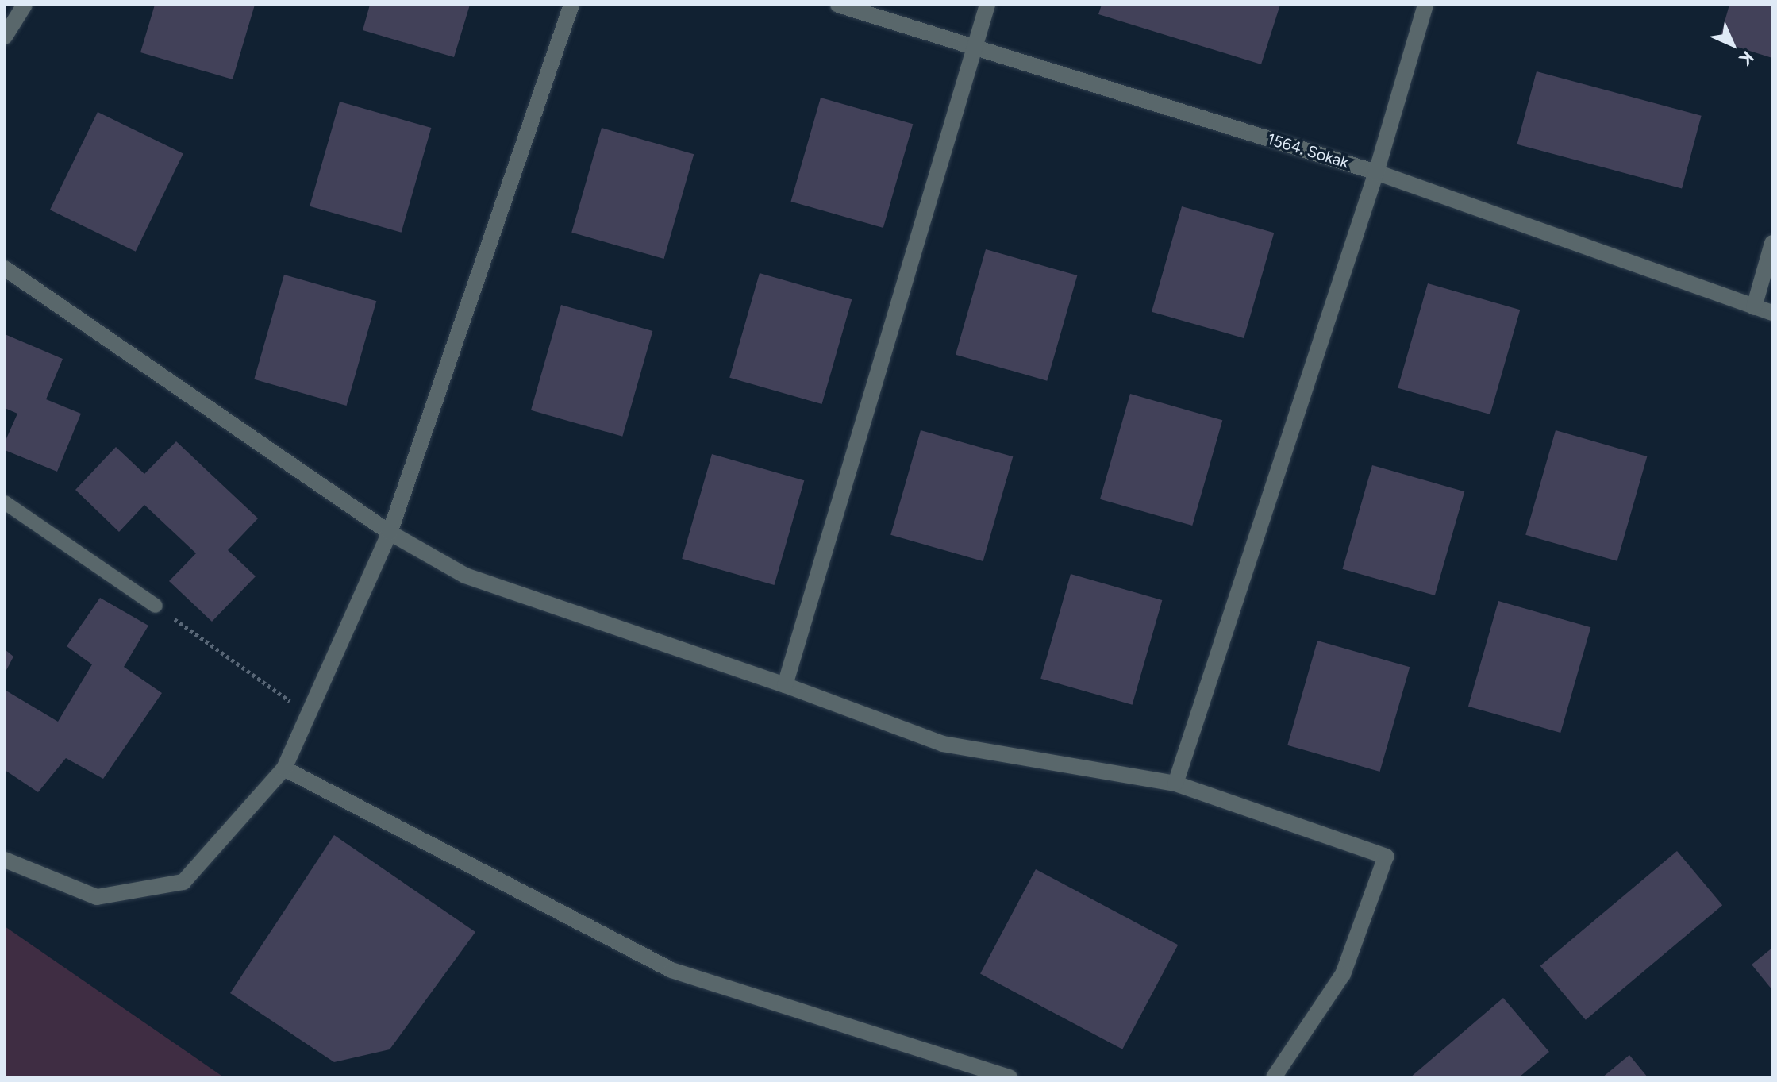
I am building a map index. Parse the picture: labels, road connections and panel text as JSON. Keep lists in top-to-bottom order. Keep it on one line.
{"streets":{"street":["1564. Sokak"]},"north":"bottom right"}
